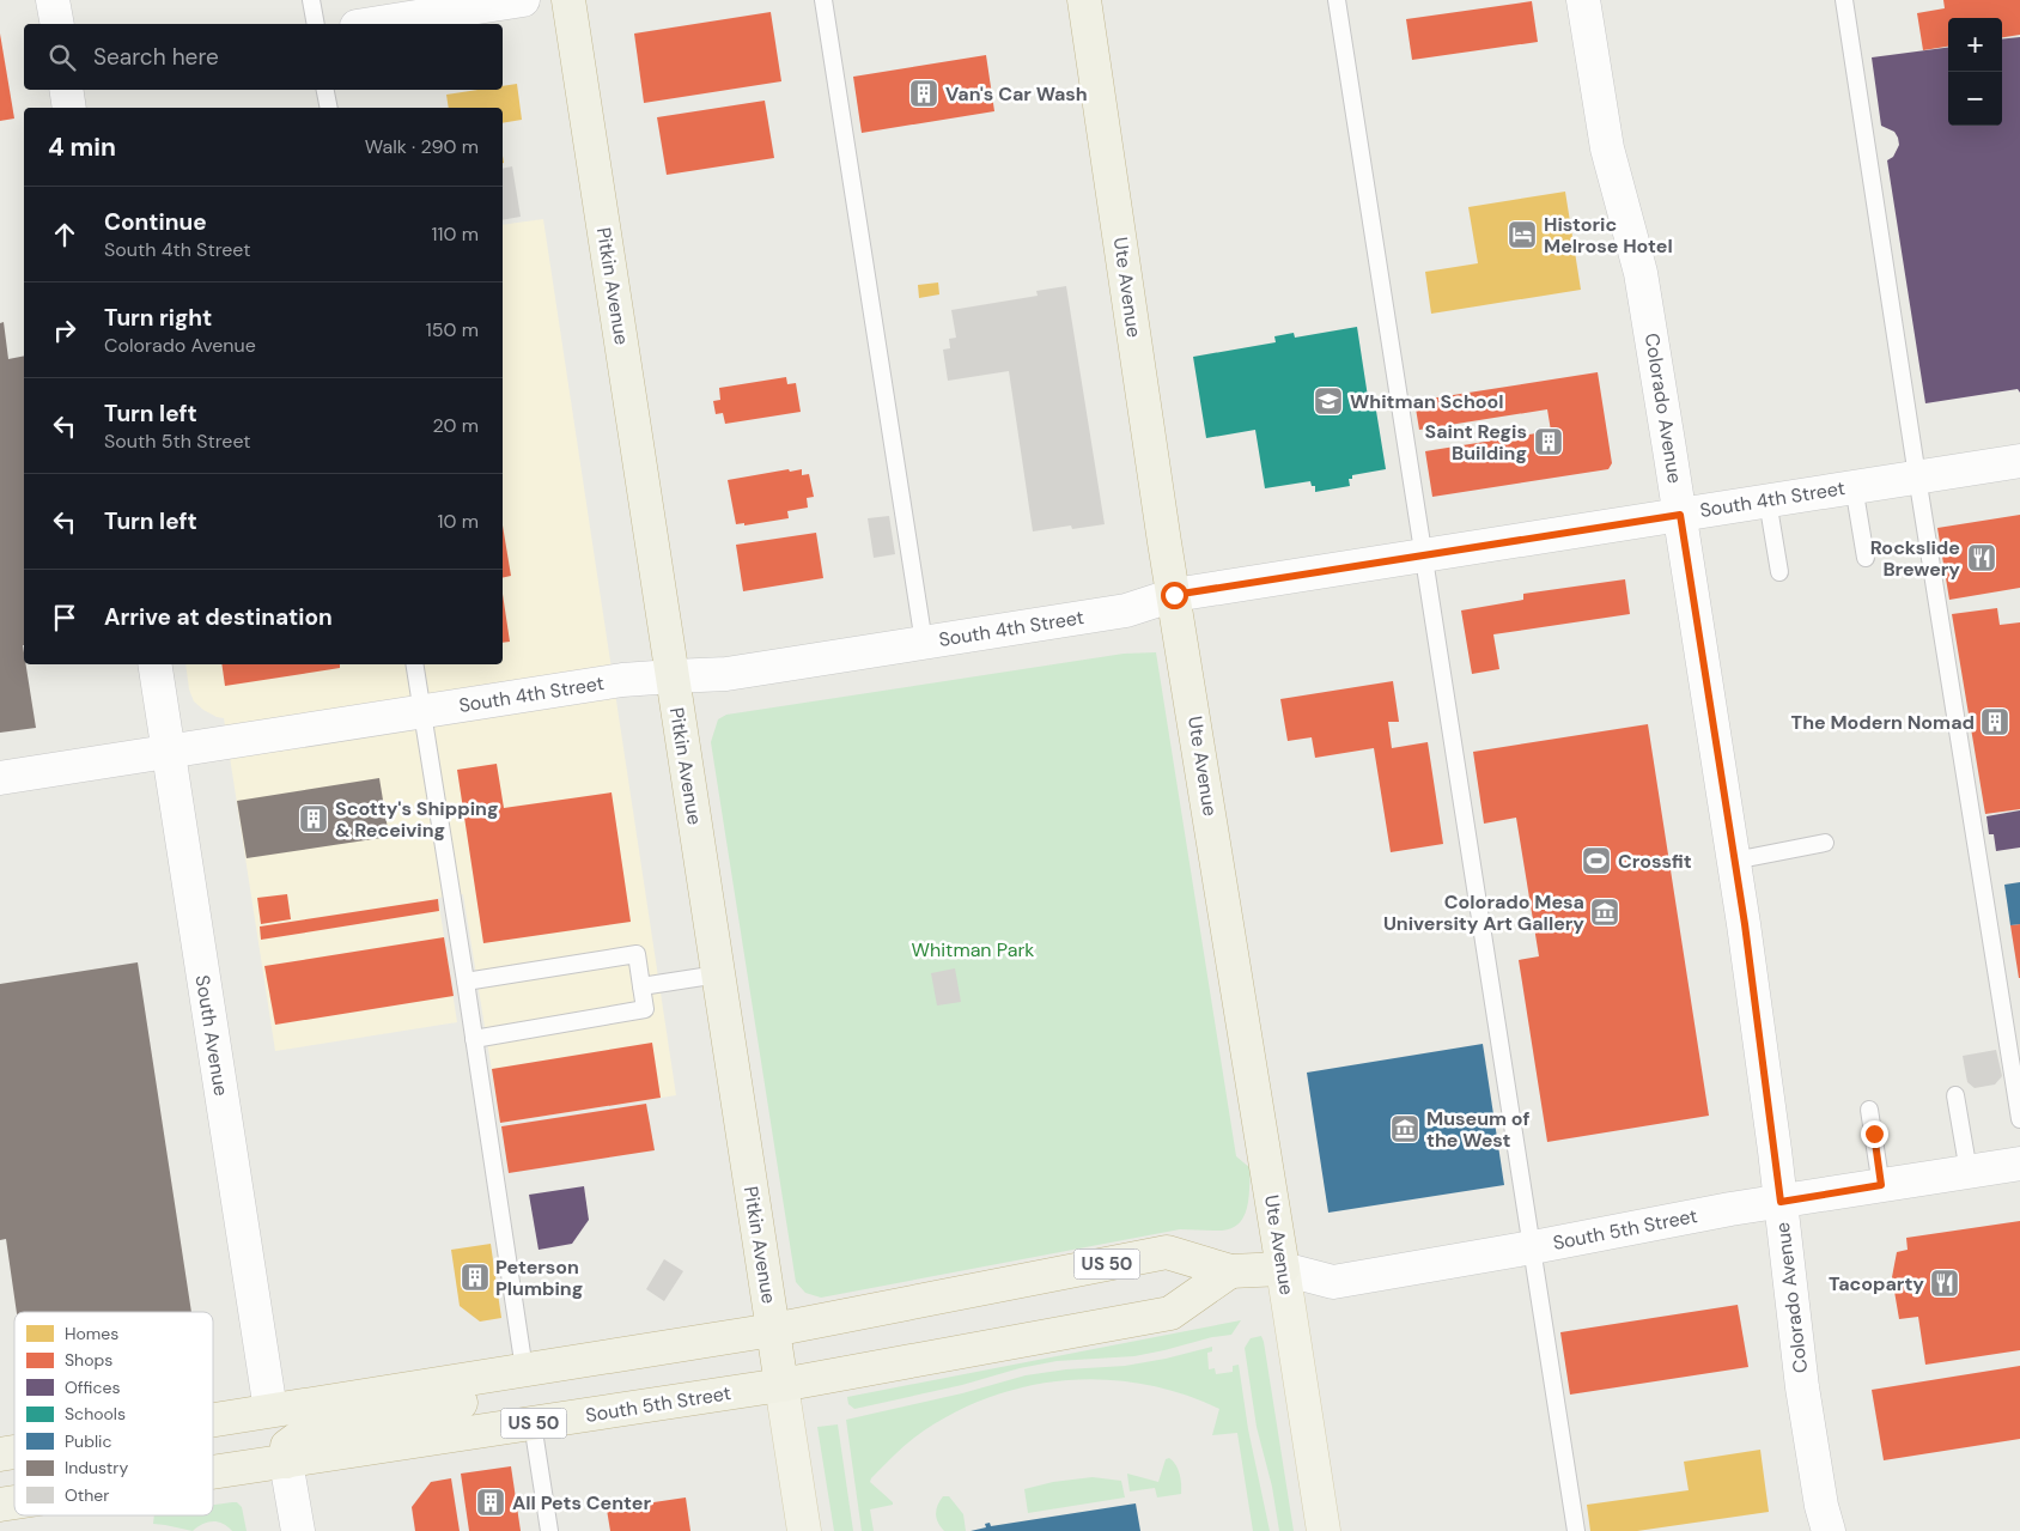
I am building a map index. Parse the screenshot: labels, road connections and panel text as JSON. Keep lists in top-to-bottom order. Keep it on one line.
{"streets":{"highway":["Pitkin Avenue","Ute Avenue","South 5th Street","US 50"],"street":["Colorado Avenue","South 4th Street","South Avenue"]},"crossings":[["Pitkin Avenue","South 4th Street"],["Pitkin Avenue","South 5th Street"],["Ute Avenue","South 4th Street"],["Ute Avenue","South 5th Street"],["Colorado Avenue","South 4th Street"],["Colorado Avenue","South 5th Street"],["South 4th Street","South Avenue"],["South Avenue","South 5th Street"]],"parks":["Whitman Park"],"places":{"building":["Van's Car Wash","Saint Regis Building","The Modern Nomad","Scotty's Shipping & Receiving","Peterson Plumbing","All Pets Center"],"hotel":["Historic Melrose Hotel"],"school or university":["Whitman School"],"restaurant":["Rockslide Brewery","Tacoparty"],"sports":["Crossfit"],"museum":["Colorado Mesa University Art Gallery","Museum of the West"]},"legend":["Homes","Shops","Offices","Schools","Public","Industry","Other"],"page":{"map_buttons":["+","−"],"search":"Search here","heading":["4 min","Walk · 290 m"],"list":[["Continue","South 4th Street","110 m"],["Turn right","Colorado Avenue","150 m"],["Turn left","South 5th Street","20 m"],["Turn left","10 m"],"Arrive at destination"]}}
